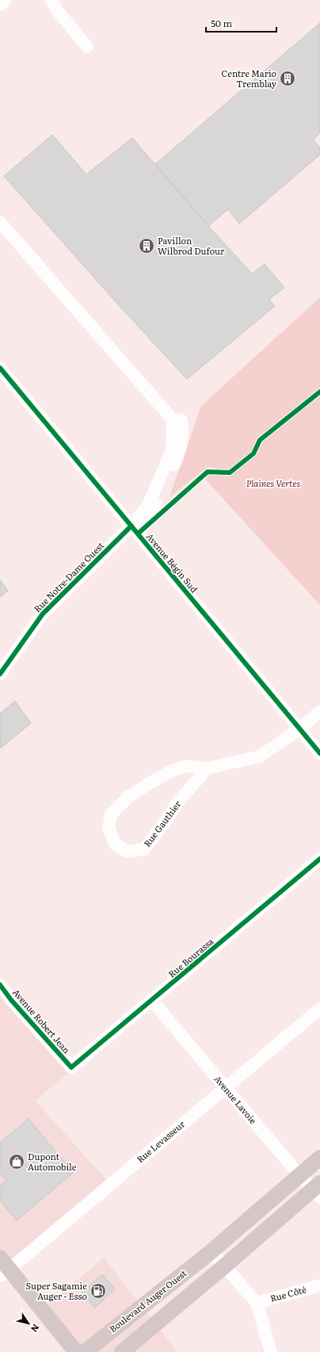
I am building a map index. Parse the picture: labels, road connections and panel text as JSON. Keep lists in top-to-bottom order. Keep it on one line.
{"streets":{"main road":["Boulevard Auger Ouest"],"street":["Avenue Bégin Sud","Rue Notre-Dame Ouest","Rue Gauthier","Rue Bourassa","Avenue Robert Jean","Avenue Lavoie","Rue Levasseur","Rue Côté"]},"crossings":[["Avenue Bégin Sud","Rue Notre-Dame Ouest"],["Avenue Bégin Sud","Rue Gauthier"],["Rue Bourassa","Avenue Robert Jean"],["Rue Bourassa","Avenue Lavoie"],["Avenue Lavoie","Rue Levasseur"],["Avenue Lavoie","Boulevard Auger Ouest"]],"parks":["Plaines Vertes"],"places":{"building":["Centre Mario Tremblay","Pavillon Wilbrod Dufour"],"shop":["Dupont Automobile"],"fuel station":["Super Sagamie Auger - Esso"]},"scale_bar":"50 m","north":"bottom right"}
